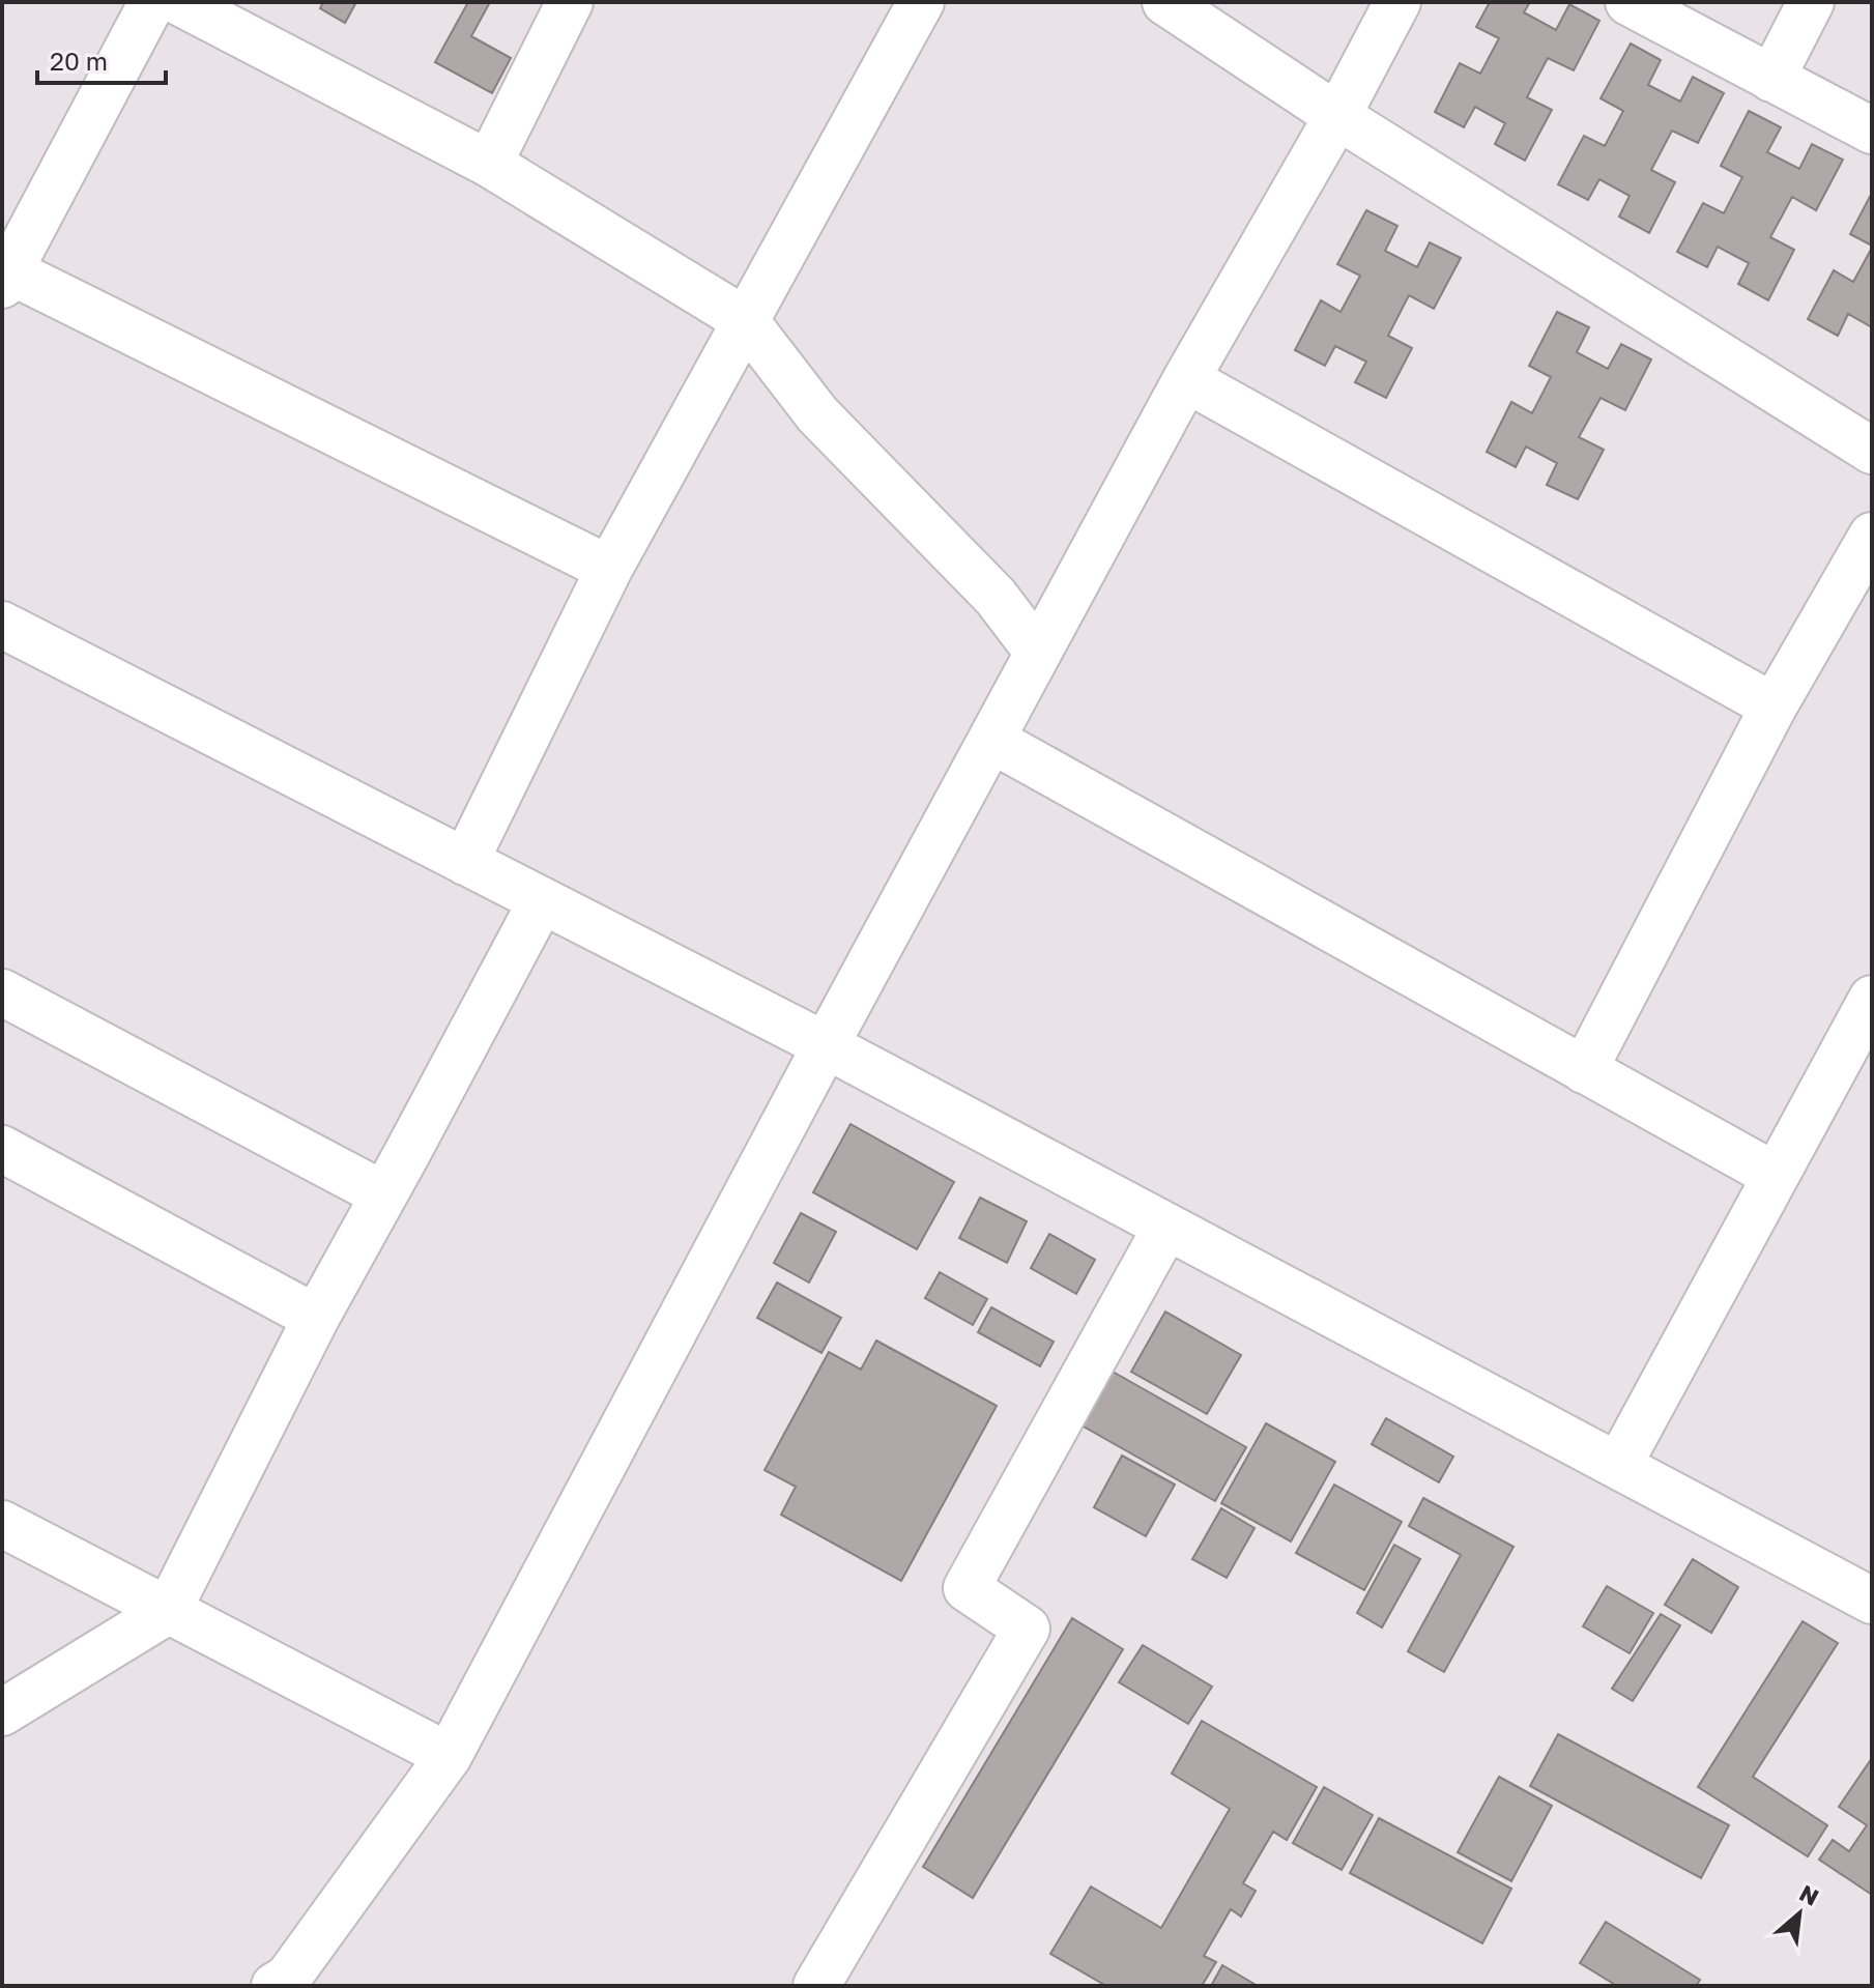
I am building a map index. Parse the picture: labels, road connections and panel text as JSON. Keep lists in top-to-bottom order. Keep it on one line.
{"scale_bar":"20 m","north":"top right"}
